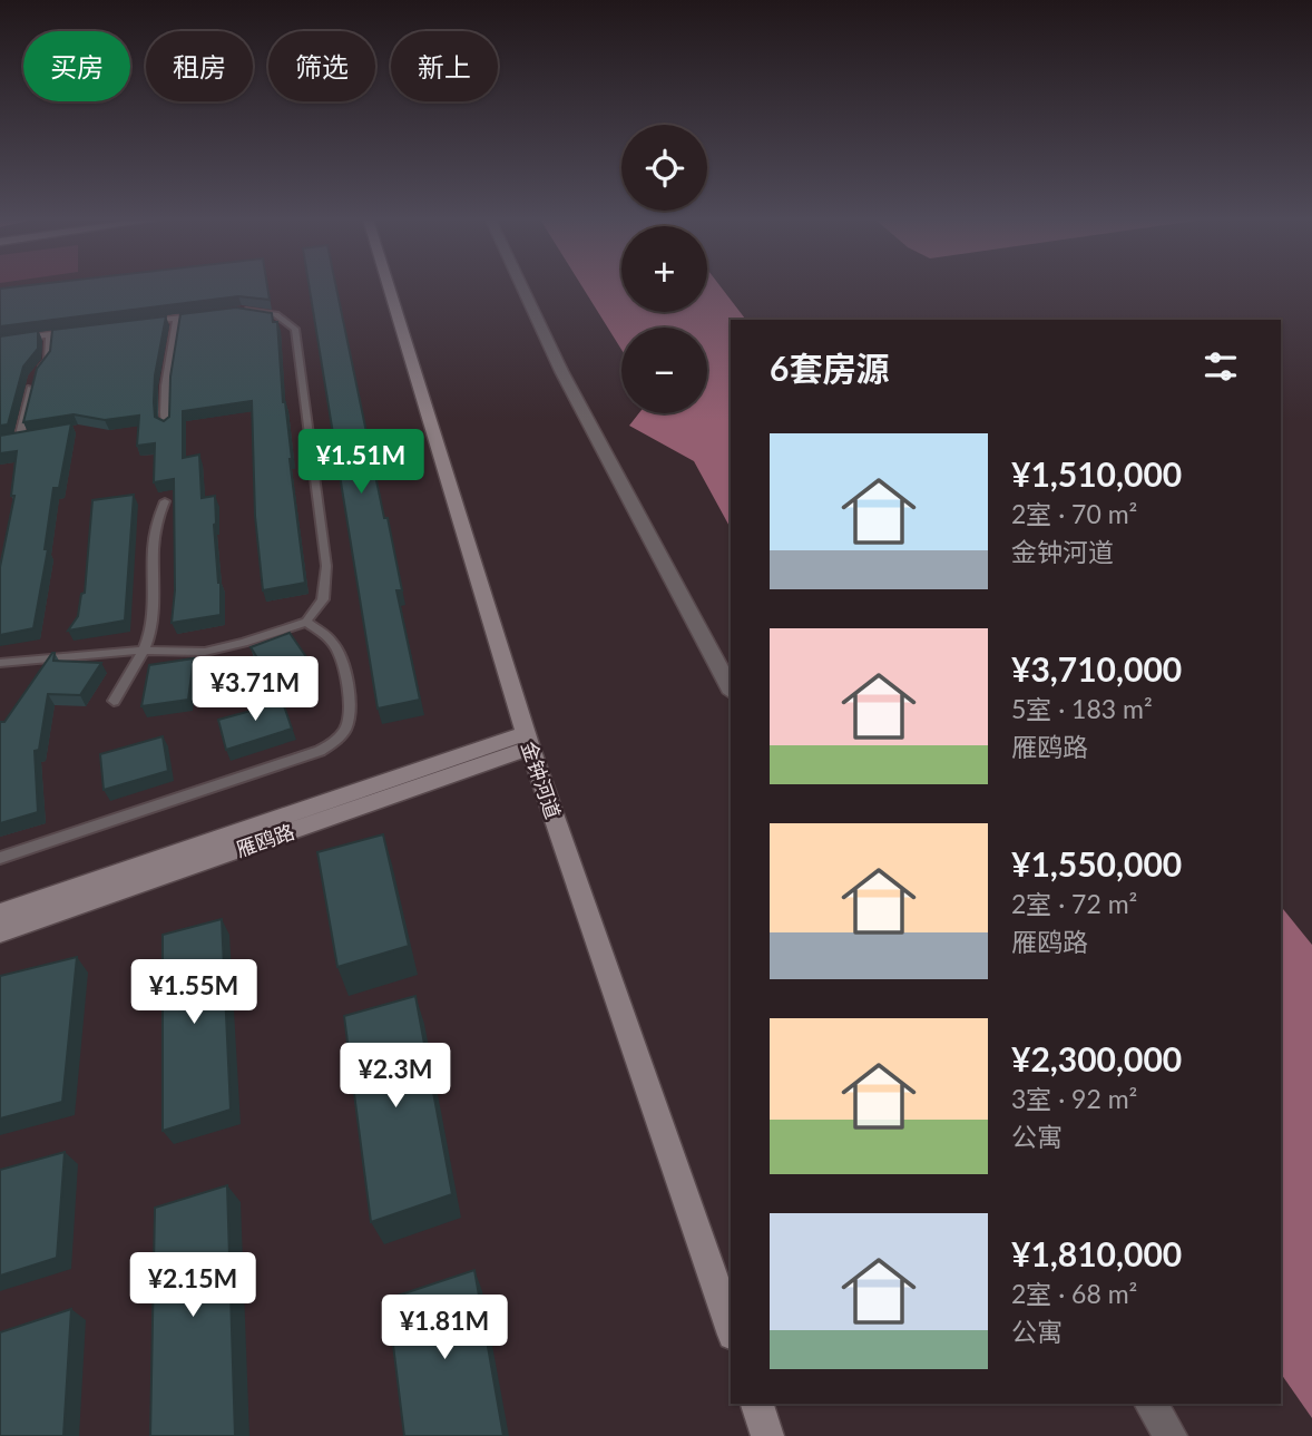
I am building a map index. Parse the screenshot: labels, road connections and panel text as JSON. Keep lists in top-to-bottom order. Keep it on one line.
{"streets":{"street":["金钟河道","雁鸥路"]},"crossings":[["金钟河道","雁鸥路"]],"page":{"chip":["买房","租房","筛选","新上"],"map_buttons":["+","−"],"heading":"6套房源","list":[{"name":"¥1,510,000","note":"2室 · 70 m² · 金钟河道"},{"name":"¥3,710,000","note":"5室 · 183 m² · 雁鸥路"},{"name":"¥1,550,000","note":"2室 · 72 m² · 雁鸥路"},{"name":"¥2,300,000","note":"3室 · 92 m² · 公寓"},{"name":"¥1,810,000","note":"2室 · 68 m² · 公寓"}],"price":["¥1.51M","¥3.71M","¥1.55M","¥2.3M","¥2.15M","¥1.81M"]}}
